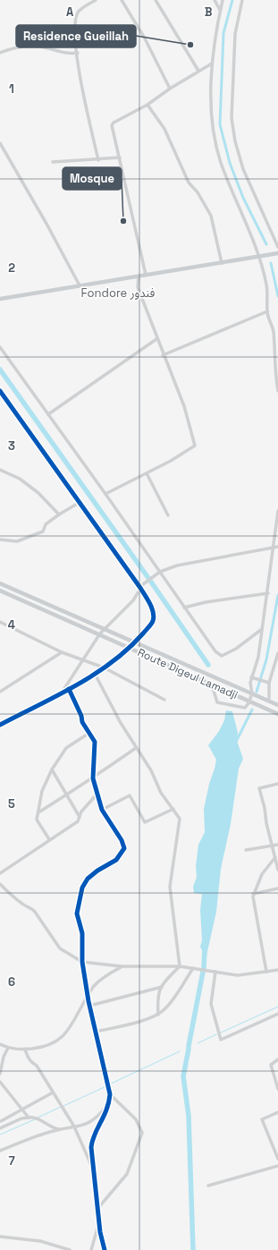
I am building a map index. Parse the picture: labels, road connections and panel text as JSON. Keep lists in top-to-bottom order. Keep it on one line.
{"streets":{"main road":["Route Digeul Lamadji"]},"districts":["Fondore فندور"],"places":["Residence Gueillah","Mosque"],"grid":{"columns":["A","B"],"rows":["1","2","3","4","5","6","7"]}}
